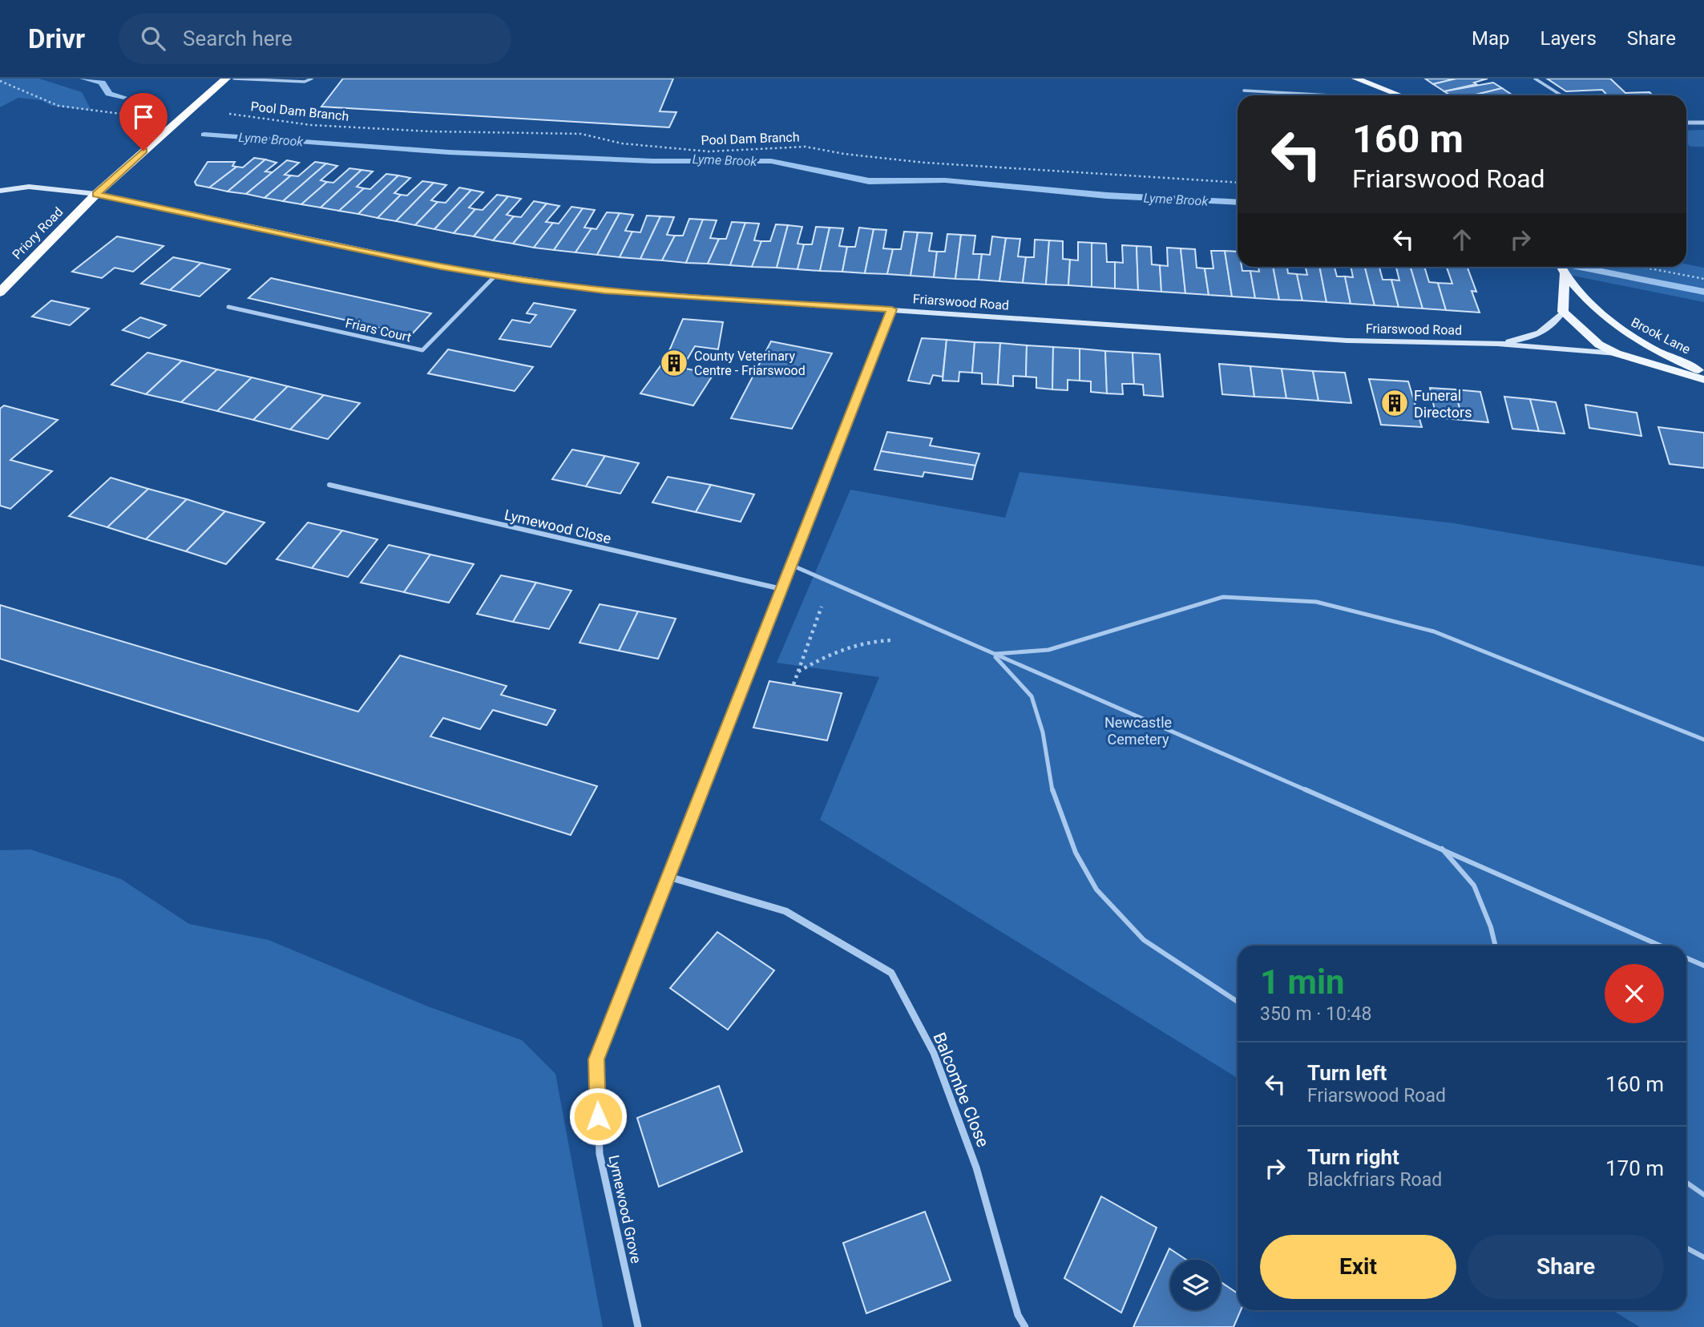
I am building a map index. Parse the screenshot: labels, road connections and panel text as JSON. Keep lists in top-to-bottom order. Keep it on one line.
{"streets":{"highway":["Priory Road"],"main road":["Brook Lane"],"street":["Friarswood Road","Friars Court","Lymewood Close","Balcombe Close","Lymewood Grove"],"path":["Pool Dam Branch"]},"crossings":[["Pool Dam Branch","Priory Road"],["Priory Road","Friarswood Road"],["Friarswood Road","Friars Court"],["Friarswood Road","Lymewood Grove"],["Lymewood Close","Lymewood Grove"],["Balcombe Close","Lymewood Grove"]],"water":["Lyme Brook"],"parks":["Newcastle Cemetery"],"places":{"building":["County Veterinary Centre - Friarswood","Funeral Directors"]},"page":{"header":"Drivr","search":"Search here","nav":["Map","Layers","Share"],"turn":["160 m","Friarswood Road"],"heading":["1 min","350 m · 10:48"],"list":[{"name":"Turn left","note":"Friarswood Road","value":"160 m"},{"name":"Turn right","note":"Blackfriars Road","value":"170 m"}],"buttons":["Exit","Share"]}}
